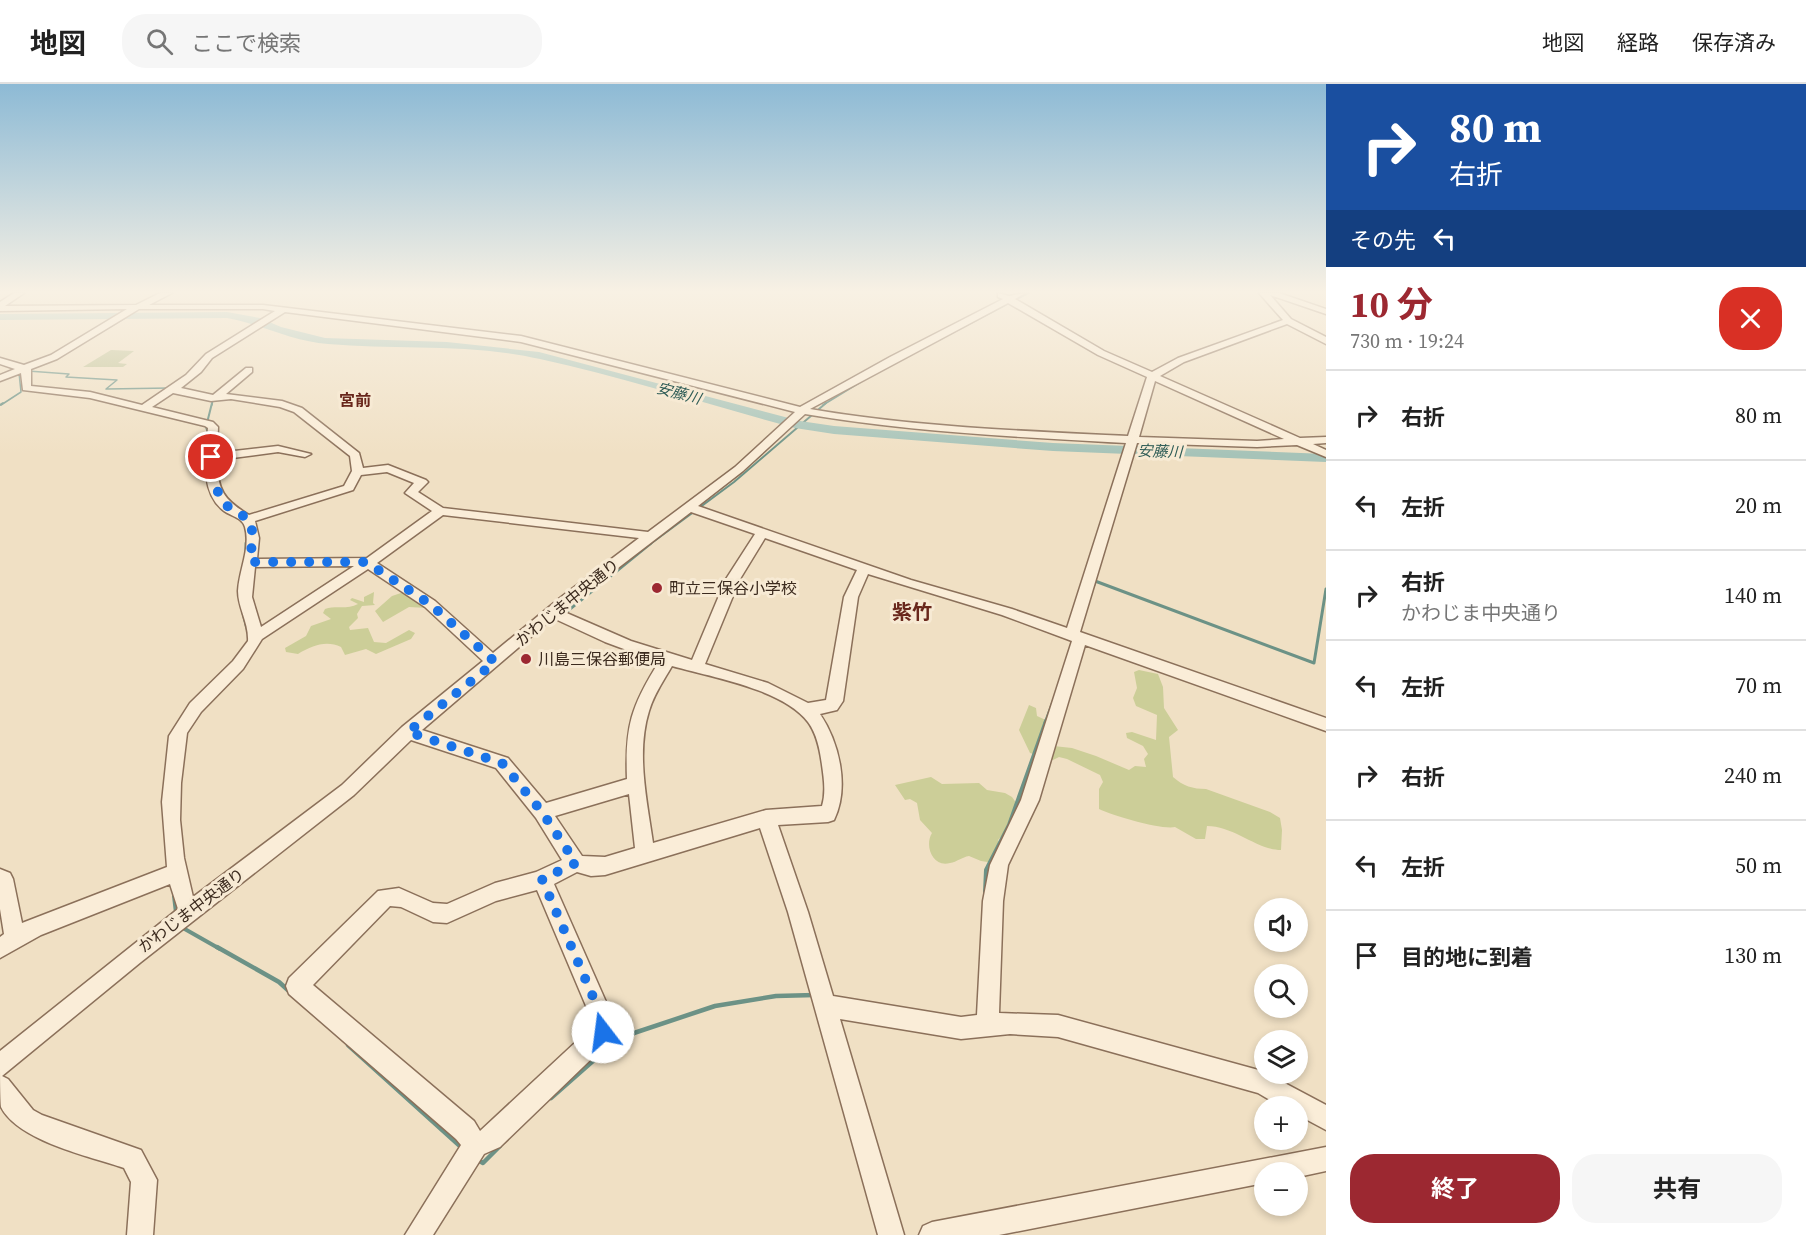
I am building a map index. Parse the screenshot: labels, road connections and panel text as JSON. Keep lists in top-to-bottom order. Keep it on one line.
{"streets":{"street":["かわじま中央通り"]},"districts":["宮前","紫竹"],"water":["安藤川"],"places":["町立三保谷小学校","川島三保谷郵便局"],"page":{"header":"地図","search":"ここで検索","nav":["地図","経路","保存済み"],"turn":["80 m","右折"],"then":"その先","heading":["10 分","730 m · 19:24"],"list":[{"name":"右折","value":"80 m"},{"name":"左折","value":"20 m"},{"name":"右折","note":"かわじま中央通り","value":"140 m"},{"name":"左折","value":"70 m"},{"name":"右折","value":"240 m"},{"name":"左折","value":"50 m"},{"name":"目的地に到着","value":"130 m"}],"map_buttons":["+","−"],"buttons":["終了","共有"]}}
